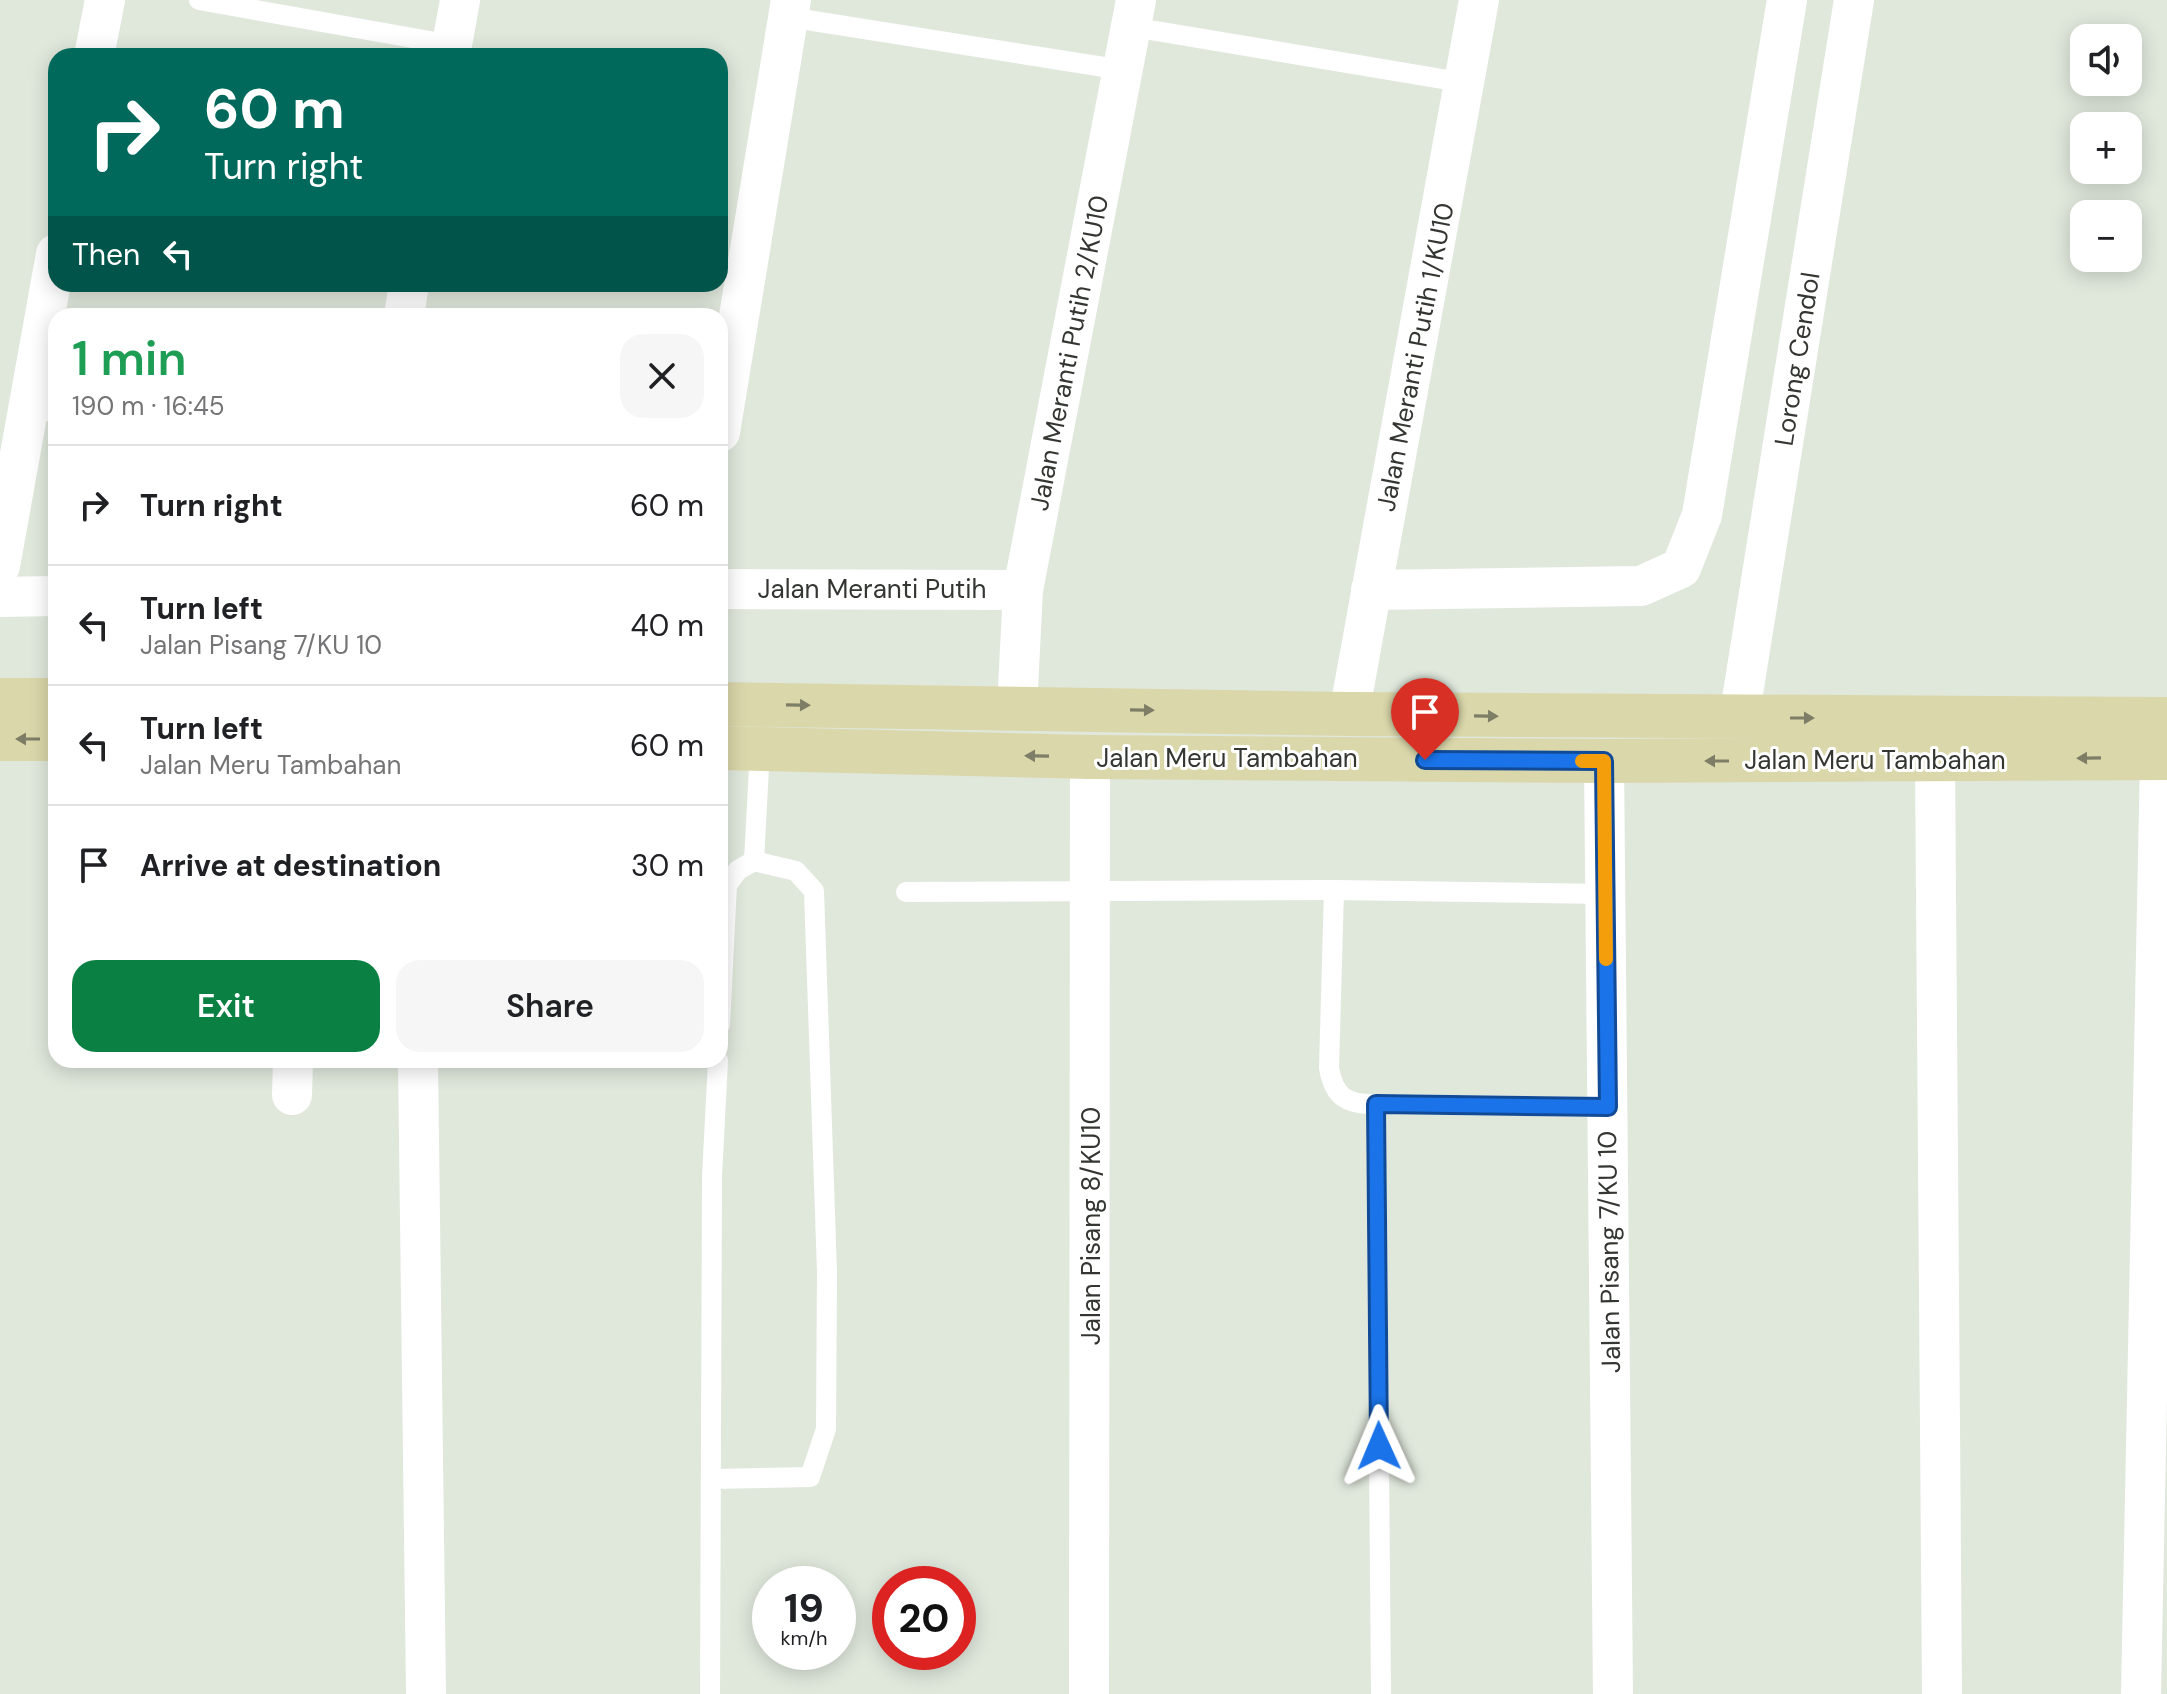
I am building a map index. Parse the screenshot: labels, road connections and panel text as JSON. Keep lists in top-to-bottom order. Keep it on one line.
{"streets":{"main road":["Jalan Meru Tambahan"],"street":["Jalan Meranti Putih 2/KU10","Jalan Meranti Putih 1/KU10","Lorong Cendol","Jalan Meranti Putih","Jalan Pisang 8/KU10","Jalan Pisang 7/KU 10"]},"crossings":[["Jalan Meranti Putih 2/KU10","Jalan Meranti Putih"],["Jalan Meranti Putih 2/KU10","Jalan Meru Tambahan"],["Jalan Meranti Putih 1/KU10","Jalan Meru Tambahan"],["Lorong Cendol","Jalan Meru Tambahan"],["Jalan Meru Tambahan","Jalan Pisang 8/KU10"],["Jalan Meru Tambahan","Jalan Pisang 7/KU 10"]],"page":{"map_buttons":["+","−"],"turn":["60 m","Turn right"],"then":"Then","heading":["1 min","190 m · 16:45"],"list":[{"name":"Turn right","value":"60 m"},{"name":"Turn left","note":"Jalan Pisang 7/KU 10","value":"40 m"},{"name":"Turn left","note":"Jalan Meru Tambahan","value":"60 m"},{"name":"Arrive at destination","value":"30 m"}],"buttons":["Exit","Share"],"speed":"19 km/h","limit":"20"}}
